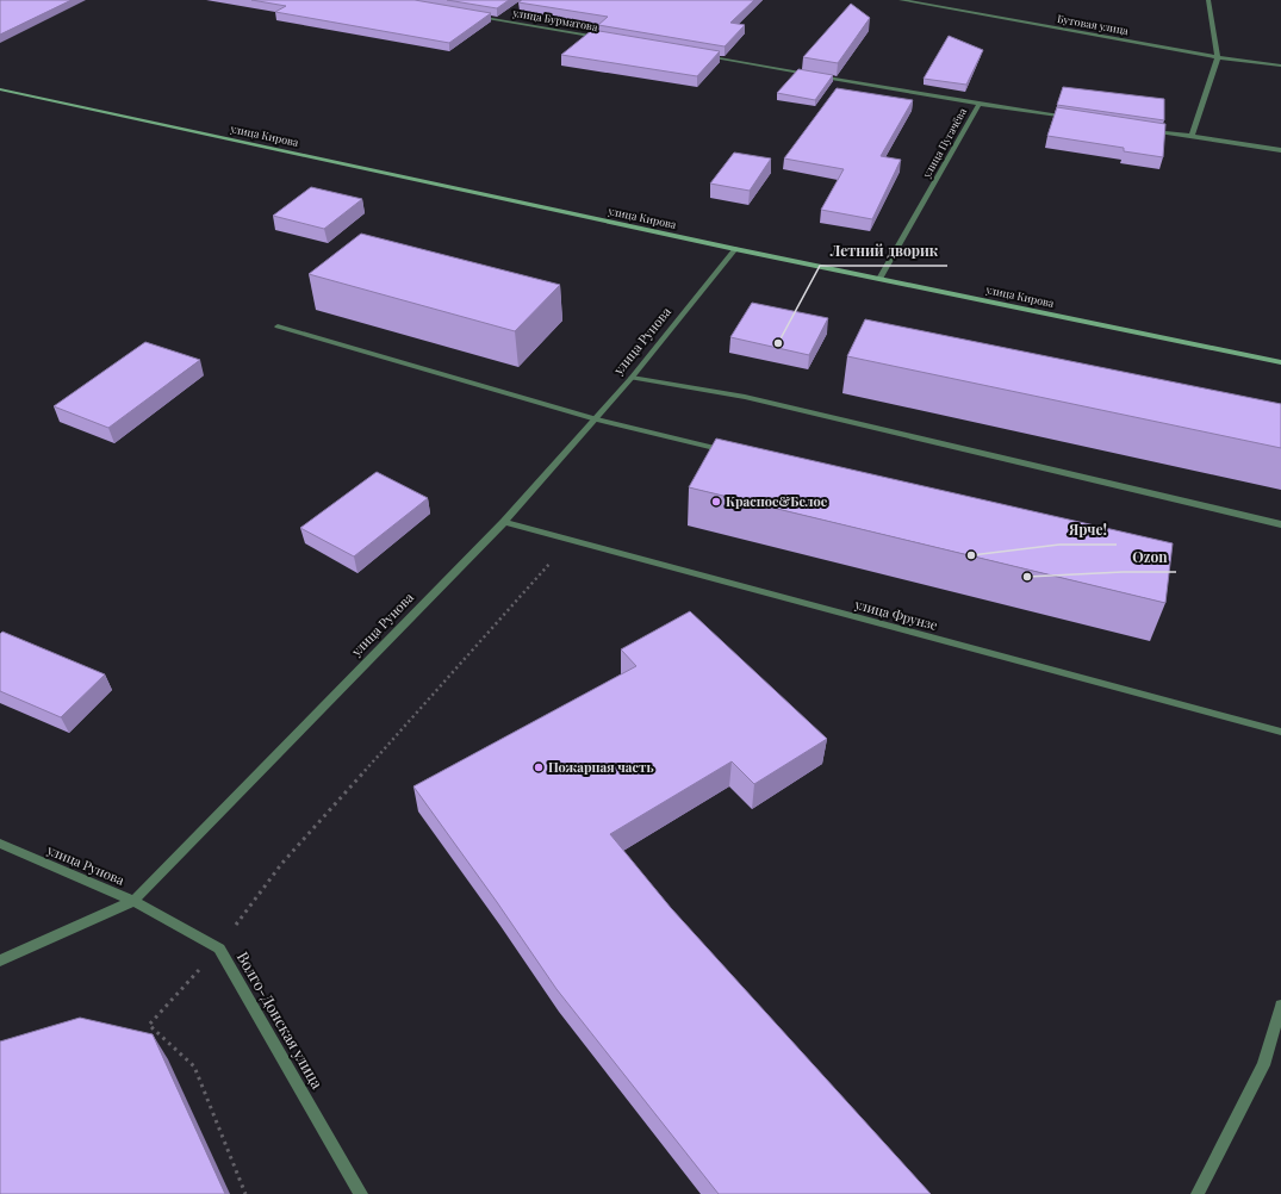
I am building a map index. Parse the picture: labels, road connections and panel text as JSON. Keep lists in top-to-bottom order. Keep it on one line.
{"streets":{"main road":["улица Кирова"],"street":["улица Бурматова","Бутовая улица","улица Пугачёва","улица Рунова","улица Фрунзе","Волго-Донская улица"]},"crossings":[["улица Кирова","улица Пугачёва"],["улица Кирова","улица Рунова"],["улица Рунова","улица Фрунзе"],["улица Рунова","Волго-Донская улица"]],"places":["Летний дворик","Красное&Белое","Ярче!","Ozon","Пожарная часть"]}
